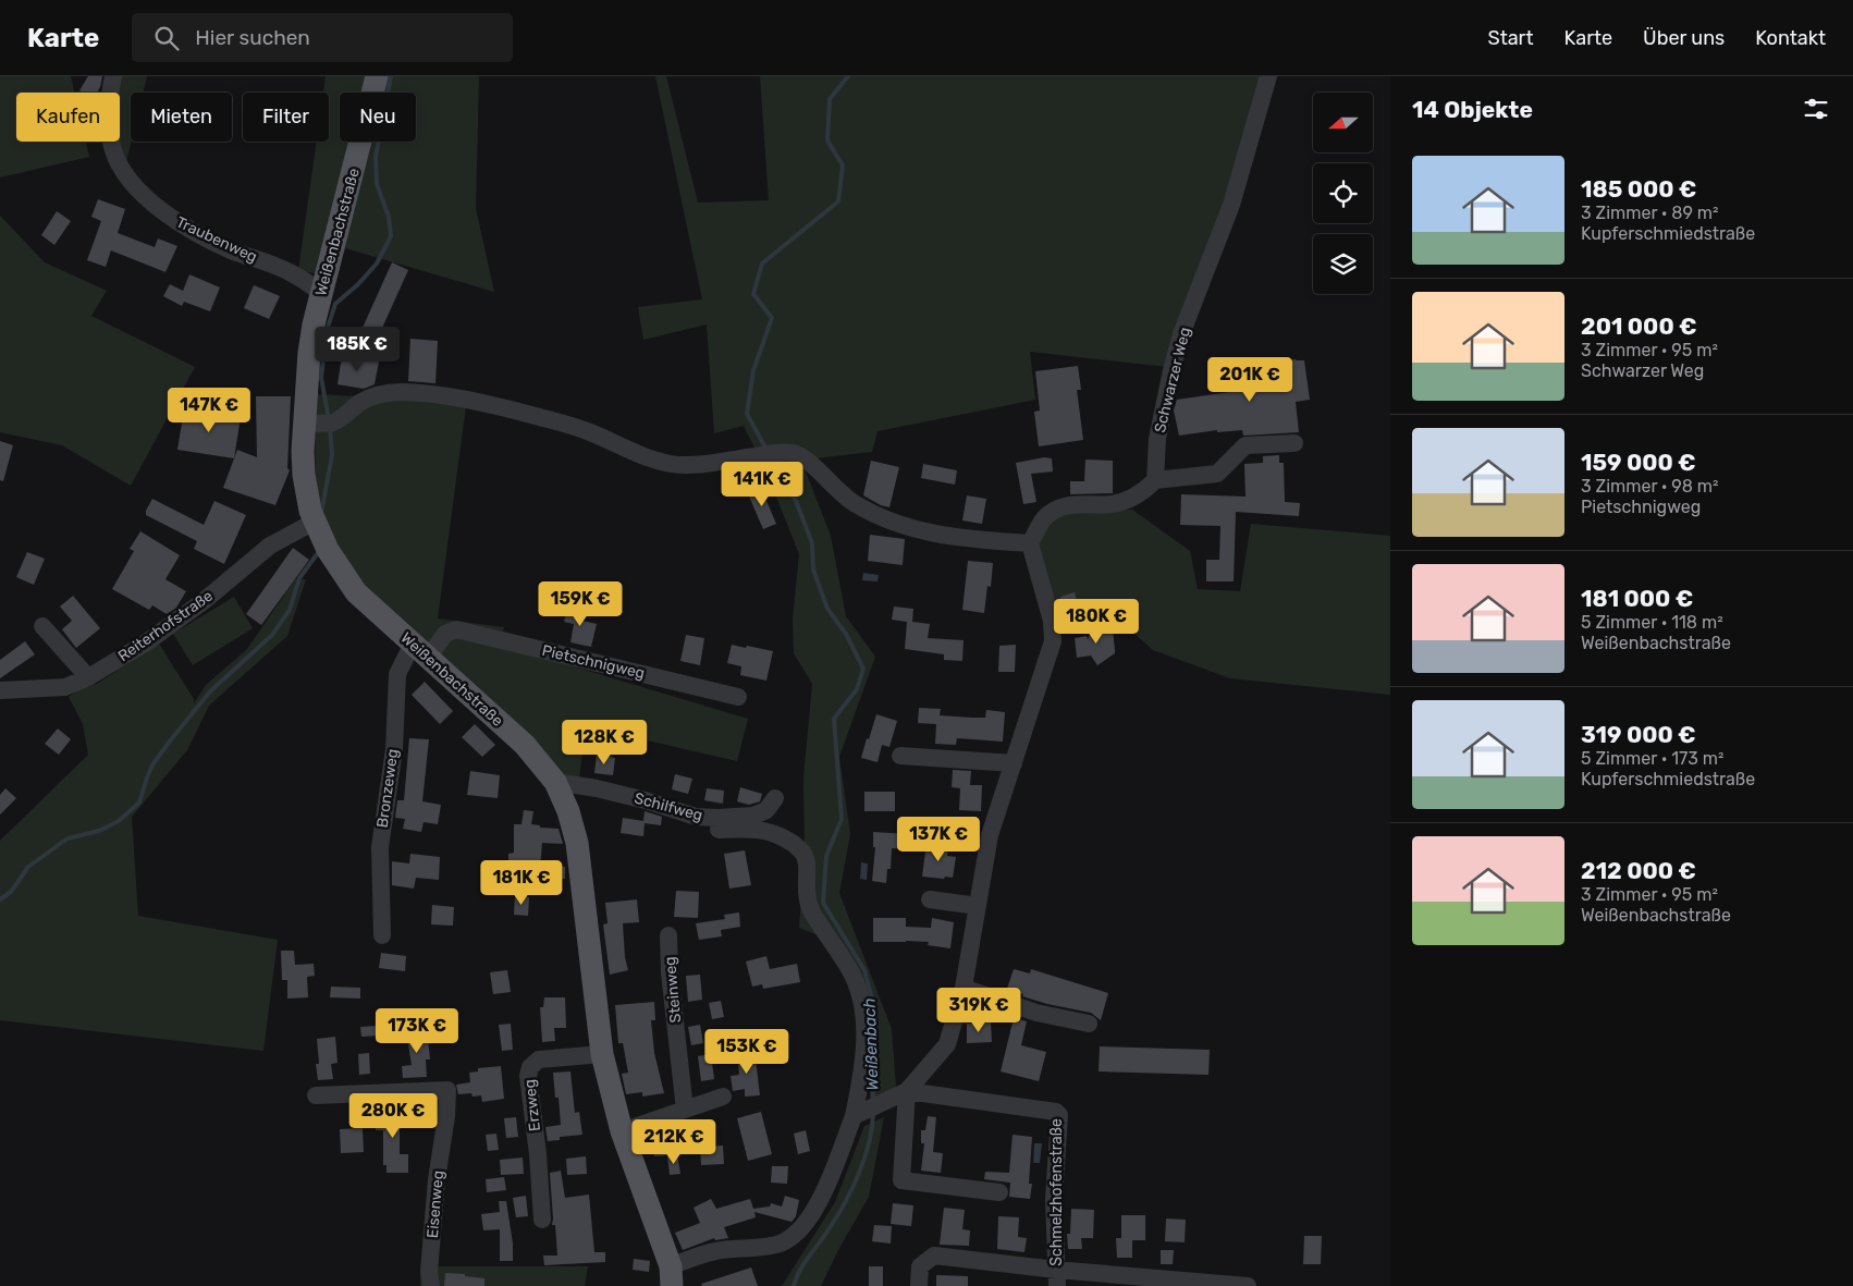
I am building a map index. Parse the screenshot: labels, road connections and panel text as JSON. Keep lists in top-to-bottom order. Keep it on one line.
{"streets":{"main road":["Weißenbachstraße"],"street":["Traubenweg","Schwarzer Weg","Reiterhofstraße","Pietschnigweg","Bronzeweg","Schilfweg","Steinweg","Erzweg","Schmelzhofenstraße","Eisenweg"]},"crossings":[["Weißenbachstraße","Traubenweg"],["Weißenbachstraße","Reiterhofstraße"],["Weißenbachstraße","Pietschnigweg"],["Weißenbachstraße","Bronzeweg"],["Weißenbachstraße","Schilfweg"],["Weißenbachstraße","Erzweg"],["Pietschnigweg","Bronzeweg"]],"water":["Weißenbach"],"north":"left","page":{"header":"Karte","search":"Hier suchen","nav":["Start","Karte","Über uns","Kontakt"],"heading":"14 Objekte","chip":["Kaufen","Mieten","Filter","Neu"],"list":[{"name":"185 000 €","note":"3 Zimmer · 89 m² · Kupferschmiedstraße"},{"name":"201 000 €","note":"3 Zimmer · 95 m² · Schwarzer Weg"},{"name":"159 000 €","note":"3 Zimmer · 98 m² · Pietschnigweg"},{"name":"181 000 €","note":"5 Zimmer · 118 m² · Weißenbachstraße"},{"name":"319 000 €","note":"5 Zimmer · 173 m² · Kupferschmiedstraße"},{"name":"212 000 €","note":"3 Zimmer · 95 m² · Weißenbachstraße"}],"price":["185K €","201K €","147K €","141K €","159K €","180K €","128K €","137K €","181K €","319K €","173K €","153K €","280K €","212K €"]}}
